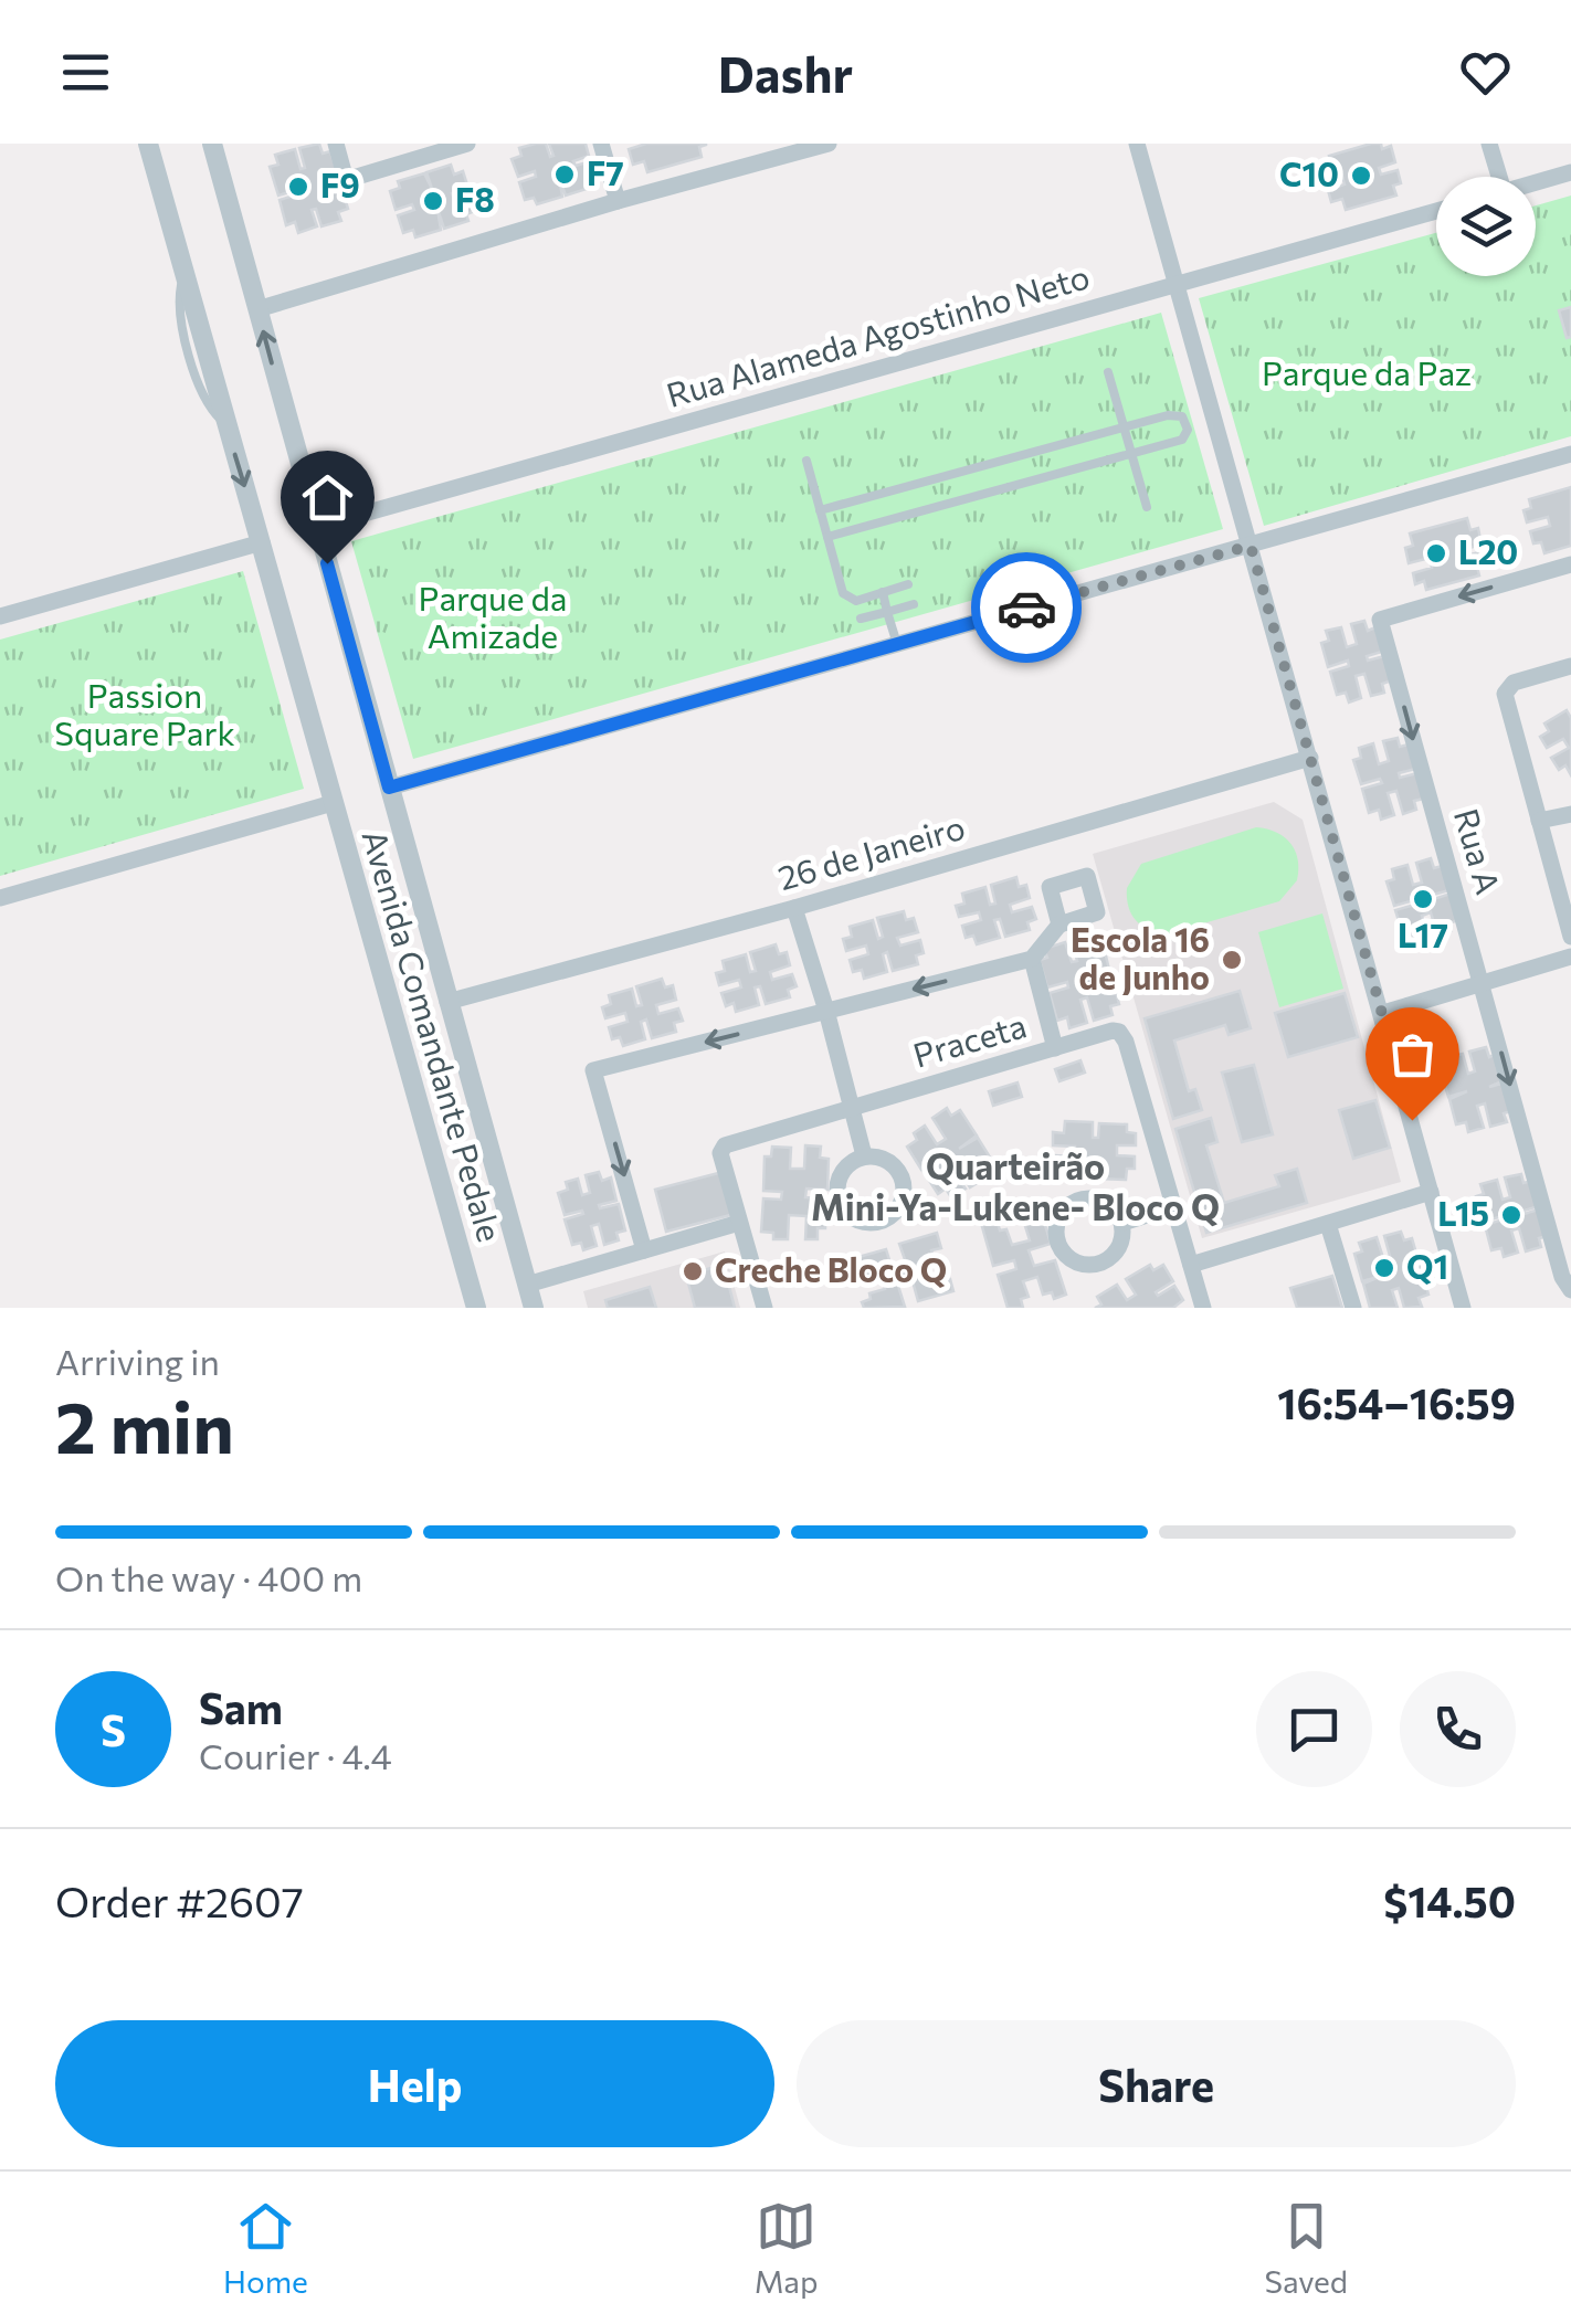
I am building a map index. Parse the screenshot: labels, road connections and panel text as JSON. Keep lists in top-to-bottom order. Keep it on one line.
{"streets":{"street":["Rua Alameda Agostinho Neto","Rua A","26 de Janeiro","Avenida Comandante Pedale","Praceta"]},"crossings":[["Rua Alameda Agostinho Neto","Avenida Comandante Pedale"],["26 de Janeiro","Avenida Comandante Pedale"]],"districts":["Quarteirão Mini-Ya-Lukene- Bloco Q"],"parks":["Parque da Paz","Parque da Amizade","Passion Square Park"],"places":["F7","C10","F9","F8","L20","L17","Escola 16 de Junho","L15","Q1","Creche Bloco Q"],"page":{"header":"Dashr","heading":["2 min","Arriving in","16:54–16:59"],"panel":["Sam","Courier · 4.4","Order #2607","$14.50"],"bar":"On the way · 400 m","round":"S","buttons":["Help","Share"],"tabs":["Home","Map","Saved"]}}
